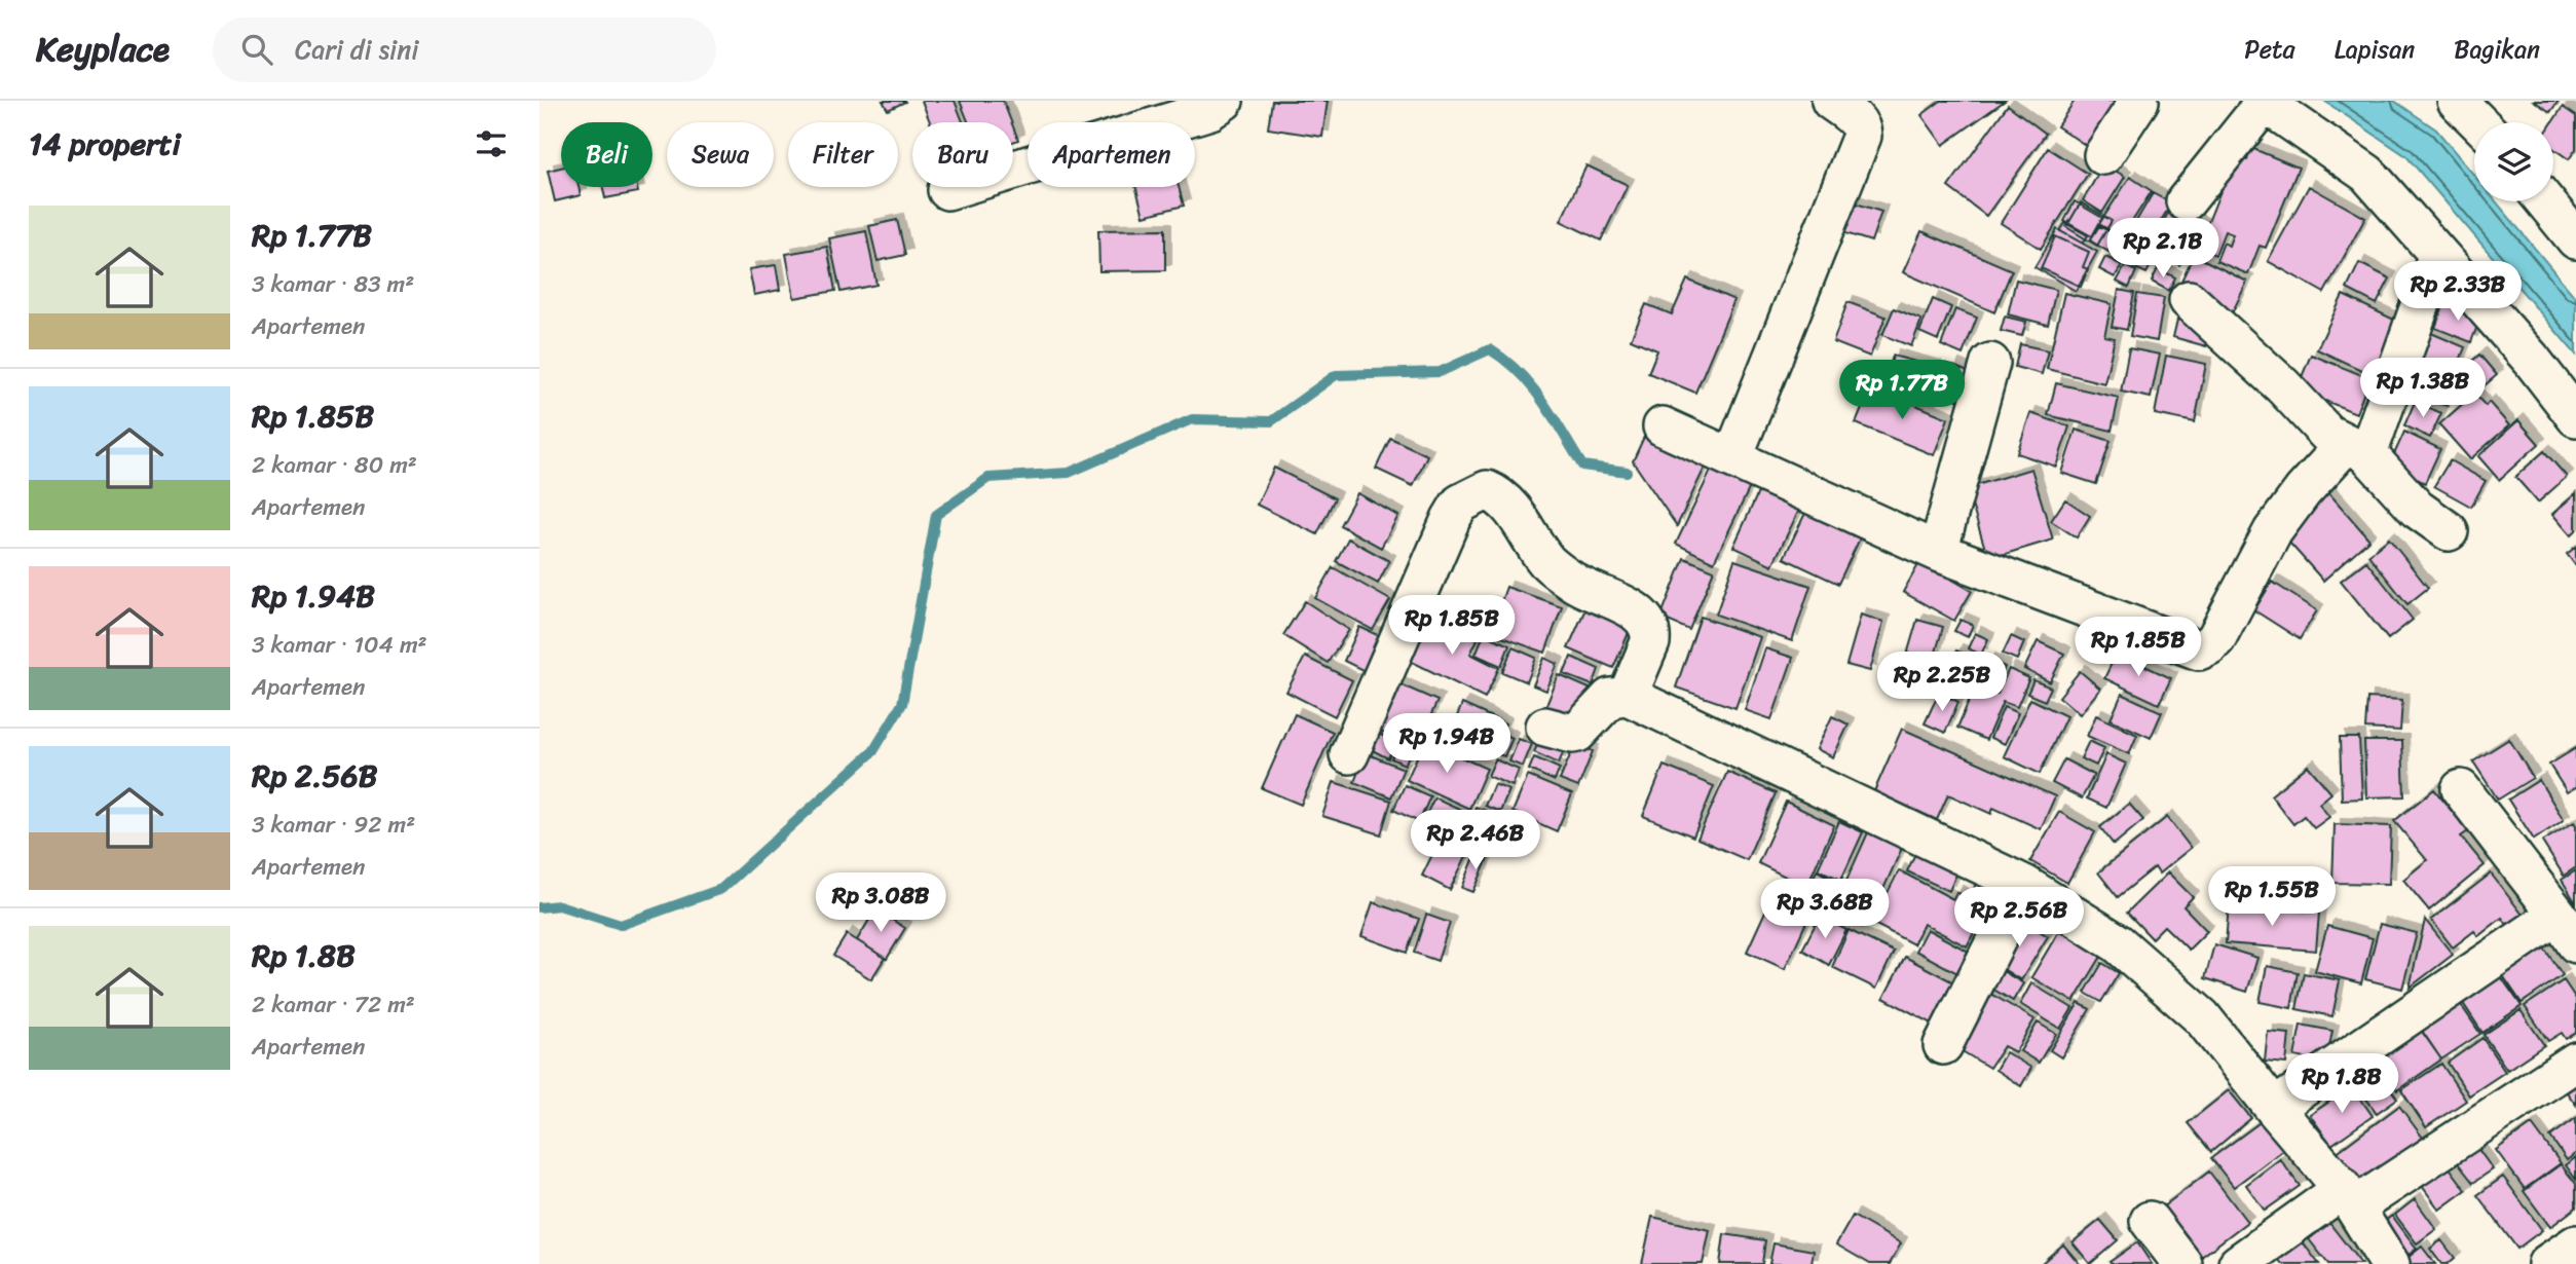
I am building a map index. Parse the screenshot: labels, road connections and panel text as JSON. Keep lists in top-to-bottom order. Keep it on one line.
{"page":{"header":"Keyplace","search":"Cari di sini","nav":["Peta","Lapisan","Bagikan"],"heading":"14 properti","chip":["Beli","Sewa","Filter","Baru","Apartemen"],"list":[{"name":"Rp 1.77B","note":"3 kamar · 83 m² · Apartemen"},{"name":"Rp 1.85B","note":"2 kamar · 80 m² · Apartemen"},{"name":"Rp 1.94B","note":"3 kamar · 104 m² · Apartemen"},{"name":"Rp 2.56B","note":"3 kamar · 92 m² · Apartemen"},{"name":"Rp 1.8B","note":"2 kamar · 72 m² · Apartemen"}],"price":["Rp 2.1B","Rp 2.33B","Rp 1.38B","Rp 1.77B","Rp 1.85B","Rp 1.85B","Rp 2.25B","Rp 1.94B","Rp 2.46B","Rp 1.55B","Rp 3.08B","Rp 3.68B","Rp 2.56B","Rp 1.8B"]}}
